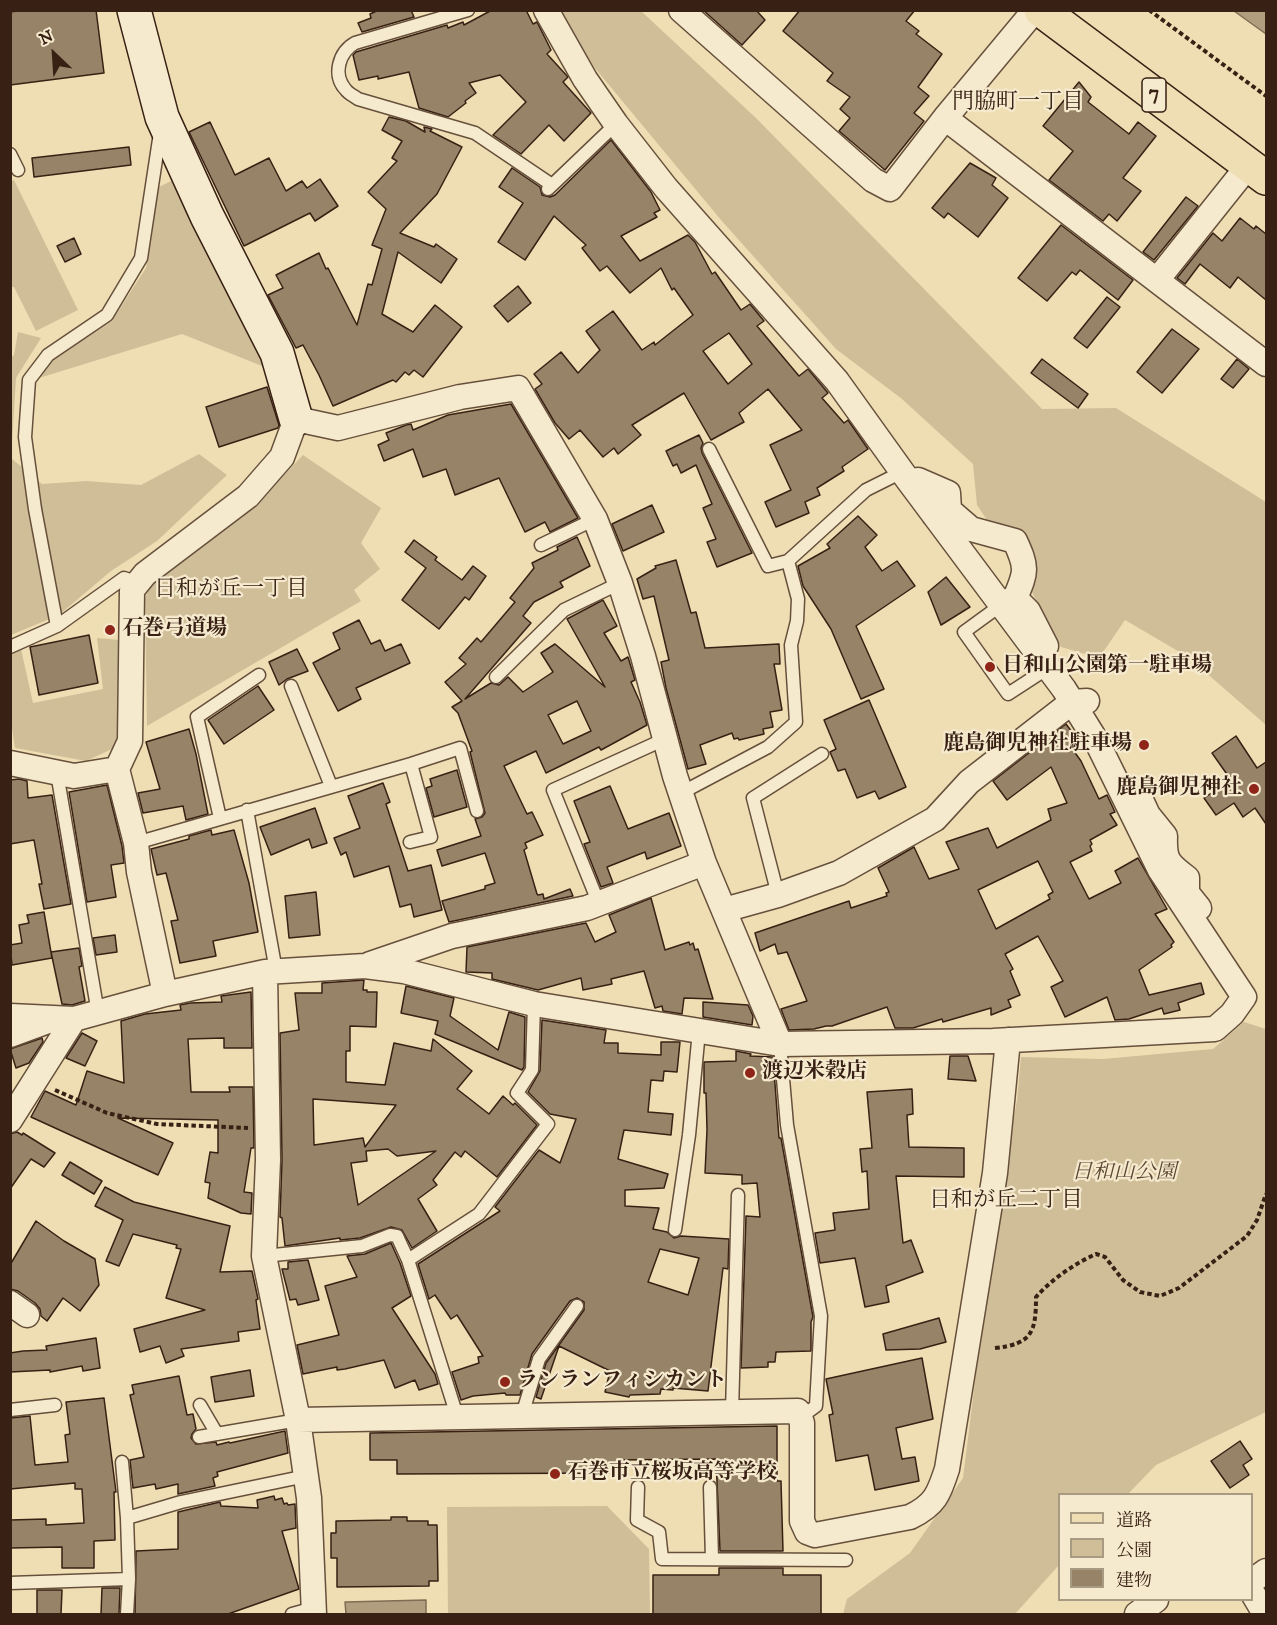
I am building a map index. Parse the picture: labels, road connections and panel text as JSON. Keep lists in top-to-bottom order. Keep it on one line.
{"streets":{"main road":["7"]},"districts":["門脇町一丁目","日和が丘一丁目","日和が丘二丁目"],"parks":["日和山公園"],"places":["石巻弓道場","日和山公園第一駐車場","鹿島御児神社駐車場","鹿島御児神社","渡辺米穀店","ランランフィシカント","石巻市立桜坂高等学校"],"legend":["道路","公園","建物"],"north":"top left"}
